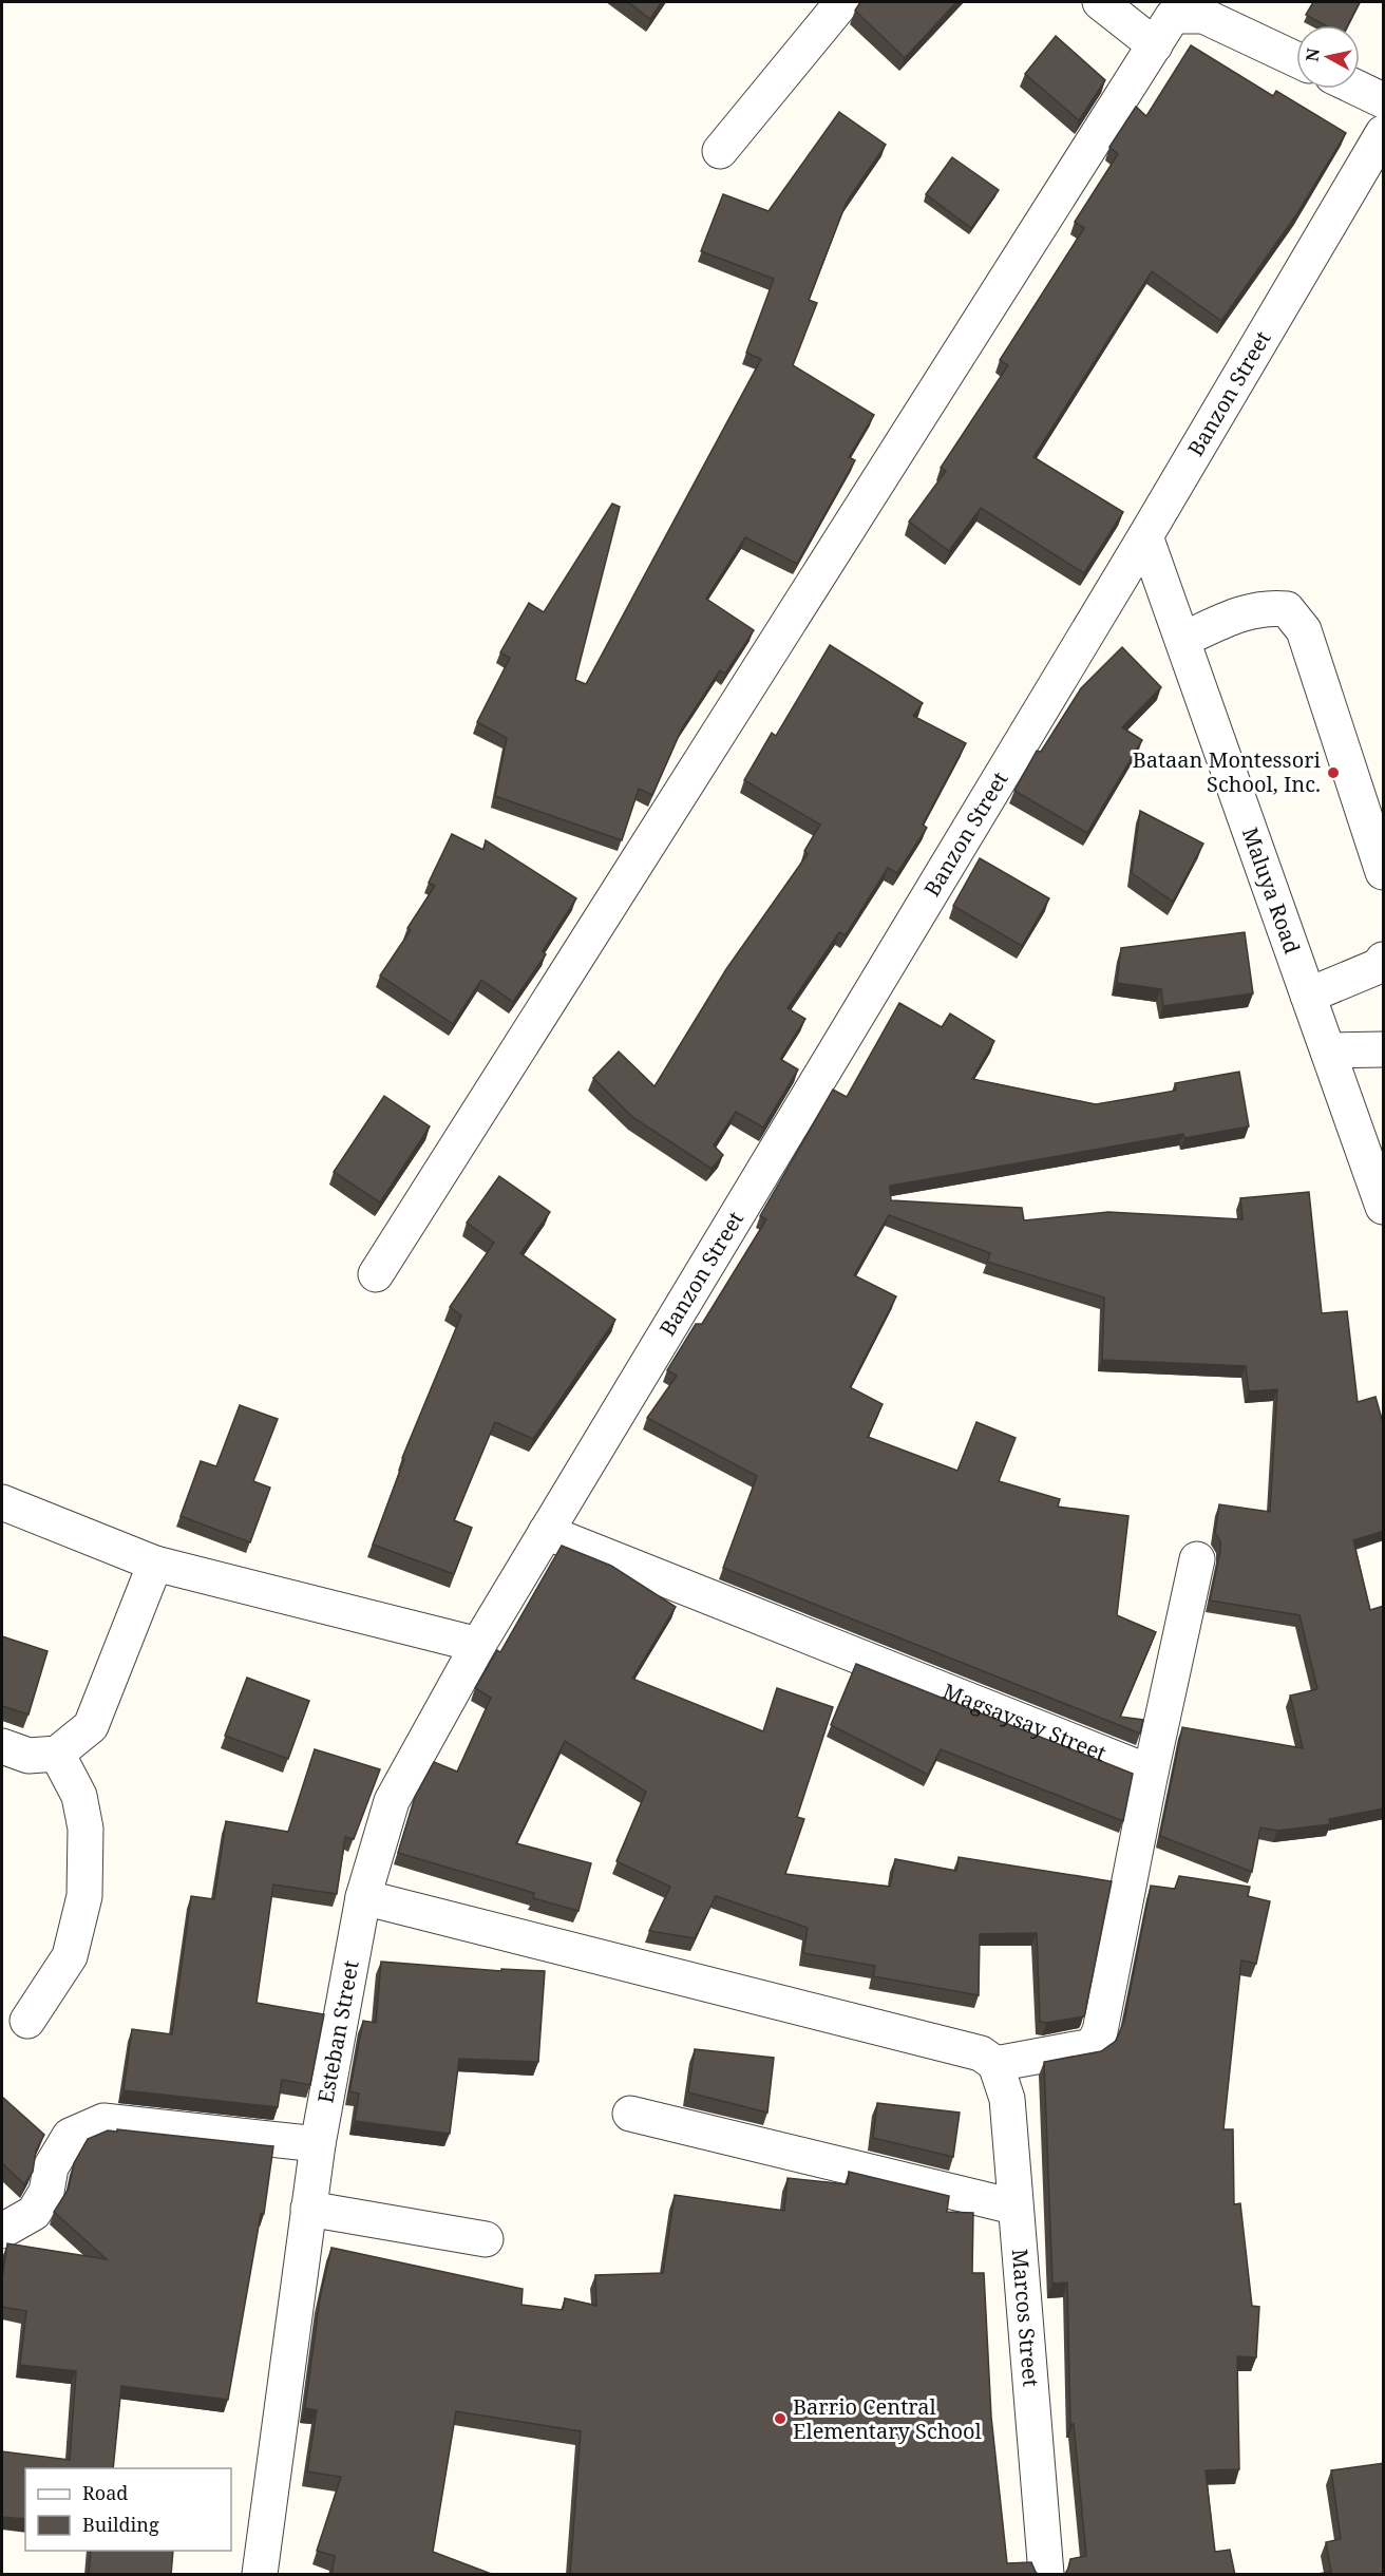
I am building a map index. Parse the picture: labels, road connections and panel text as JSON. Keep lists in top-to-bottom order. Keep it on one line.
{"streets":{"street":["Banzon Street","Maluya Road","Magsaysay Street","Esteban Street","Marcos Street"]},"crossings":[["Banzon Street","Maluya Road"],["Banzon Street","Magsaysay Street"],["Banzon Street","Esteban Street"],["Magsaysay Street","Esteban Street"]],"places":["Bataan Montessori School, Inc.","Barrio Central Elementary School"],"legend":["Road","Building"],"north":"left"}
